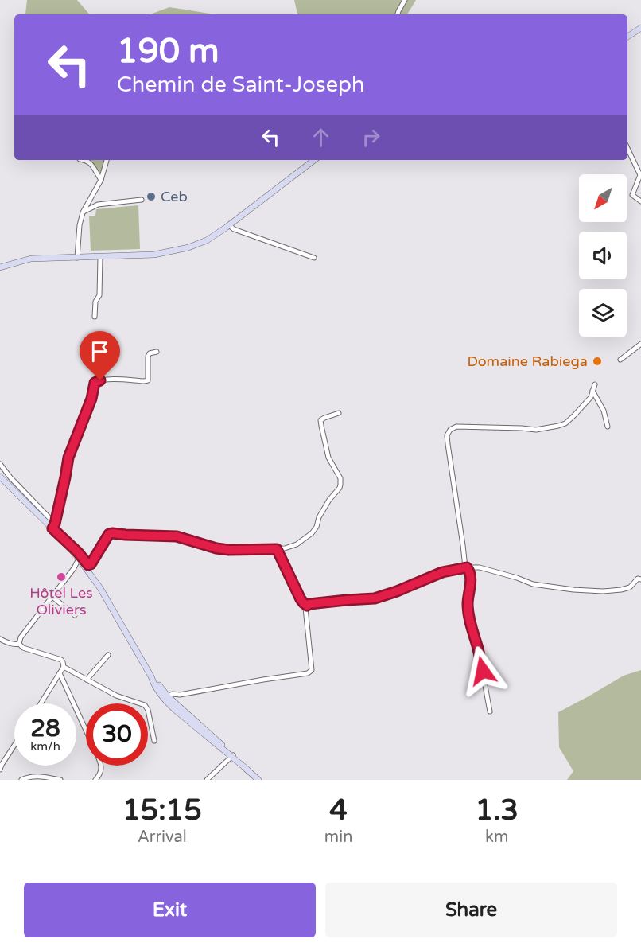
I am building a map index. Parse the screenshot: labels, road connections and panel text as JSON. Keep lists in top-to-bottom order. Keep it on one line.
{"places":["Ceb","Domaine Rabiega","Hôtel Les Oliviers"],"north":"bottom left","page":{"turn":["190 m","Chemin de Saint-Joseph"],"speed":"28 km/h","limit":"30","eta":["15:15","Arrival","4","min","1.3","km"],"buttons":["Exit","Share"]}}
